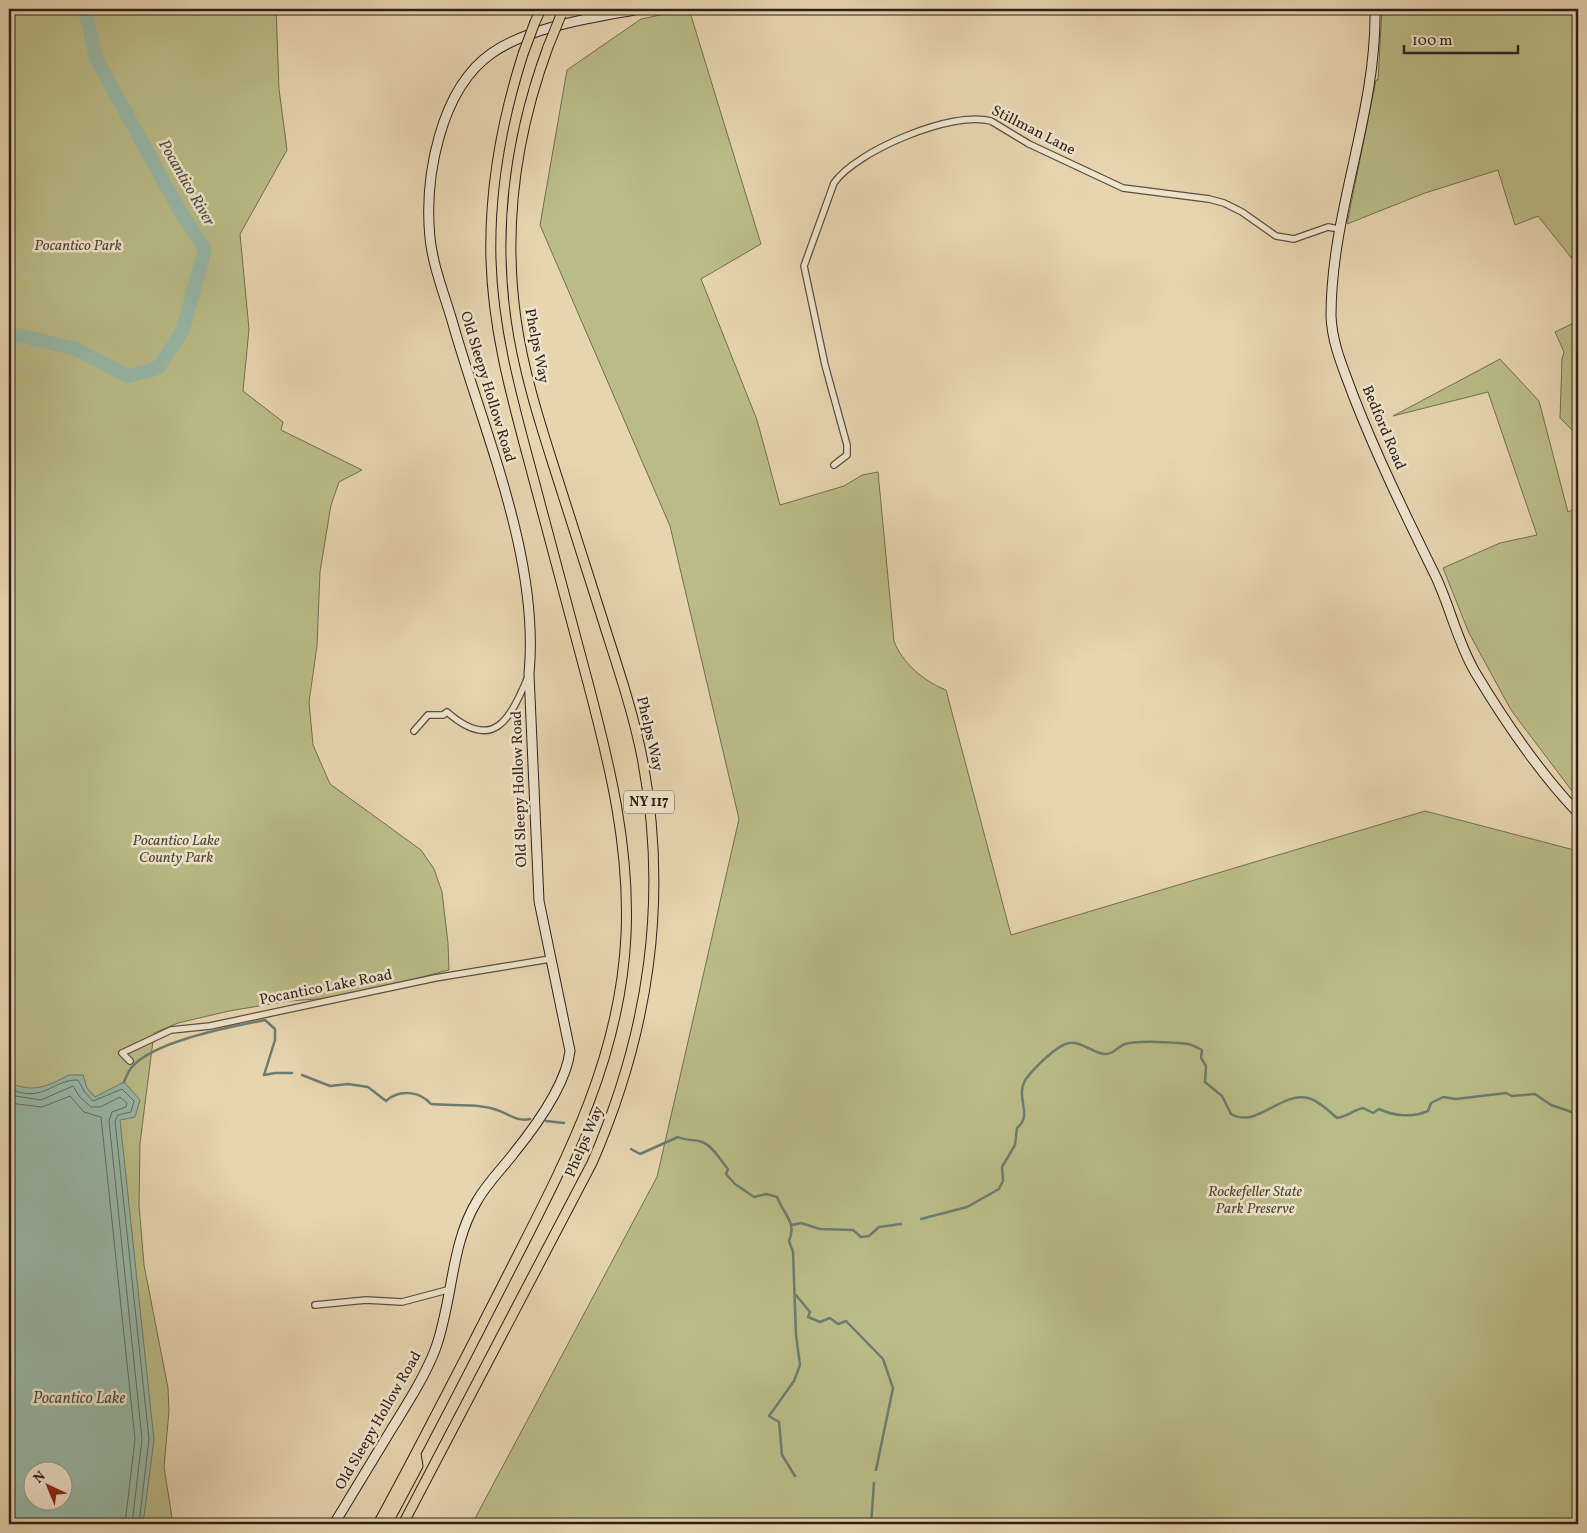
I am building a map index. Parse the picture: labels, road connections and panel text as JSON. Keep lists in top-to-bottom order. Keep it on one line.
{"streets":{"main road":["Phelps Way","NY 117"],"street":["Stillman Lane","Old Sleepy Hollow Road","Bedford Road","Pocantico Lake Road"]},"crossings":[["Stillman Lane","Bedford Road"],["Old Sleepy Hollow Road","Pocantico Lake Road"]],"water":["Pocantico River","Pocantico Lake"],"parks":["Pocantico Park","Pocantico Lake County Park","Rockefeller State Park Preserve"],"scale_bar":"100 m","north":"top left"}
